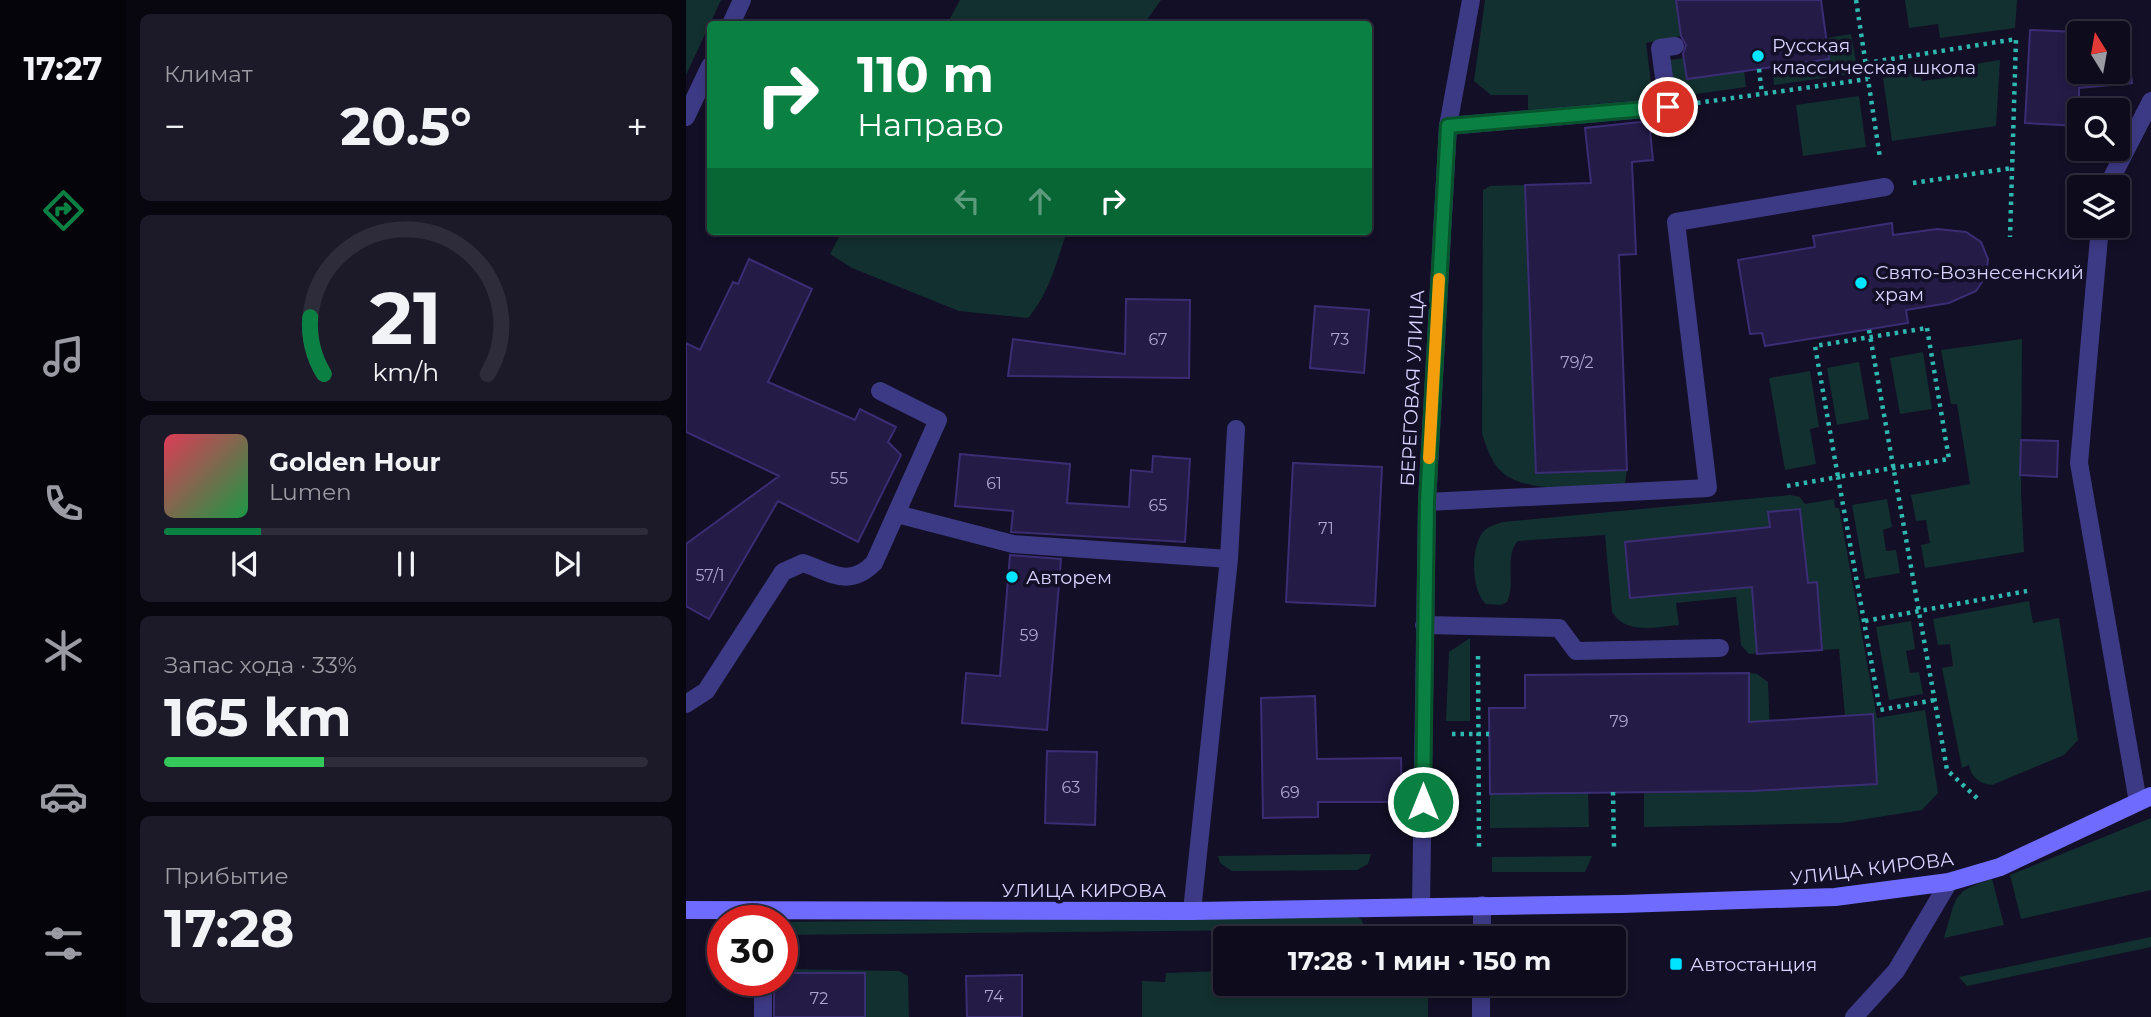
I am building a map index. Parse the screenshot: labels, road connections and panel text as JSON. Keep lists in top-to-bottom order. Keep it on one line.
{"streets":{"main road":["УЛИЦА КИРОВА"],"street":["БЕРЕГОВАЯ УЛИЦА"]},"crossings":[["БЕРЕГОВАЯ УЛИЦА","УЛИЦА КИРОВА"]],"places":{"other":["Русская классическая школа","Свято-Вознесенский храм","Авторем"],"transit":["Автостанция"]},"house_numbers":["67","73","79/2","55","61","65","71","57/1","59","79","63","69","74","72"],"north":"top","page":{"tabs":"17:27","tile":["Климат",["Запас хода · 33%","165 km"],["Прибытие","17:28"]],"turn":["110 m","Направо"],"heat":["−","20.5°","+"],"song":["Golden Hour","Lumen"],"limit":"30","trip":"17:28 · 1 мин · 150 m","gauge":["21","km/h"]}}
